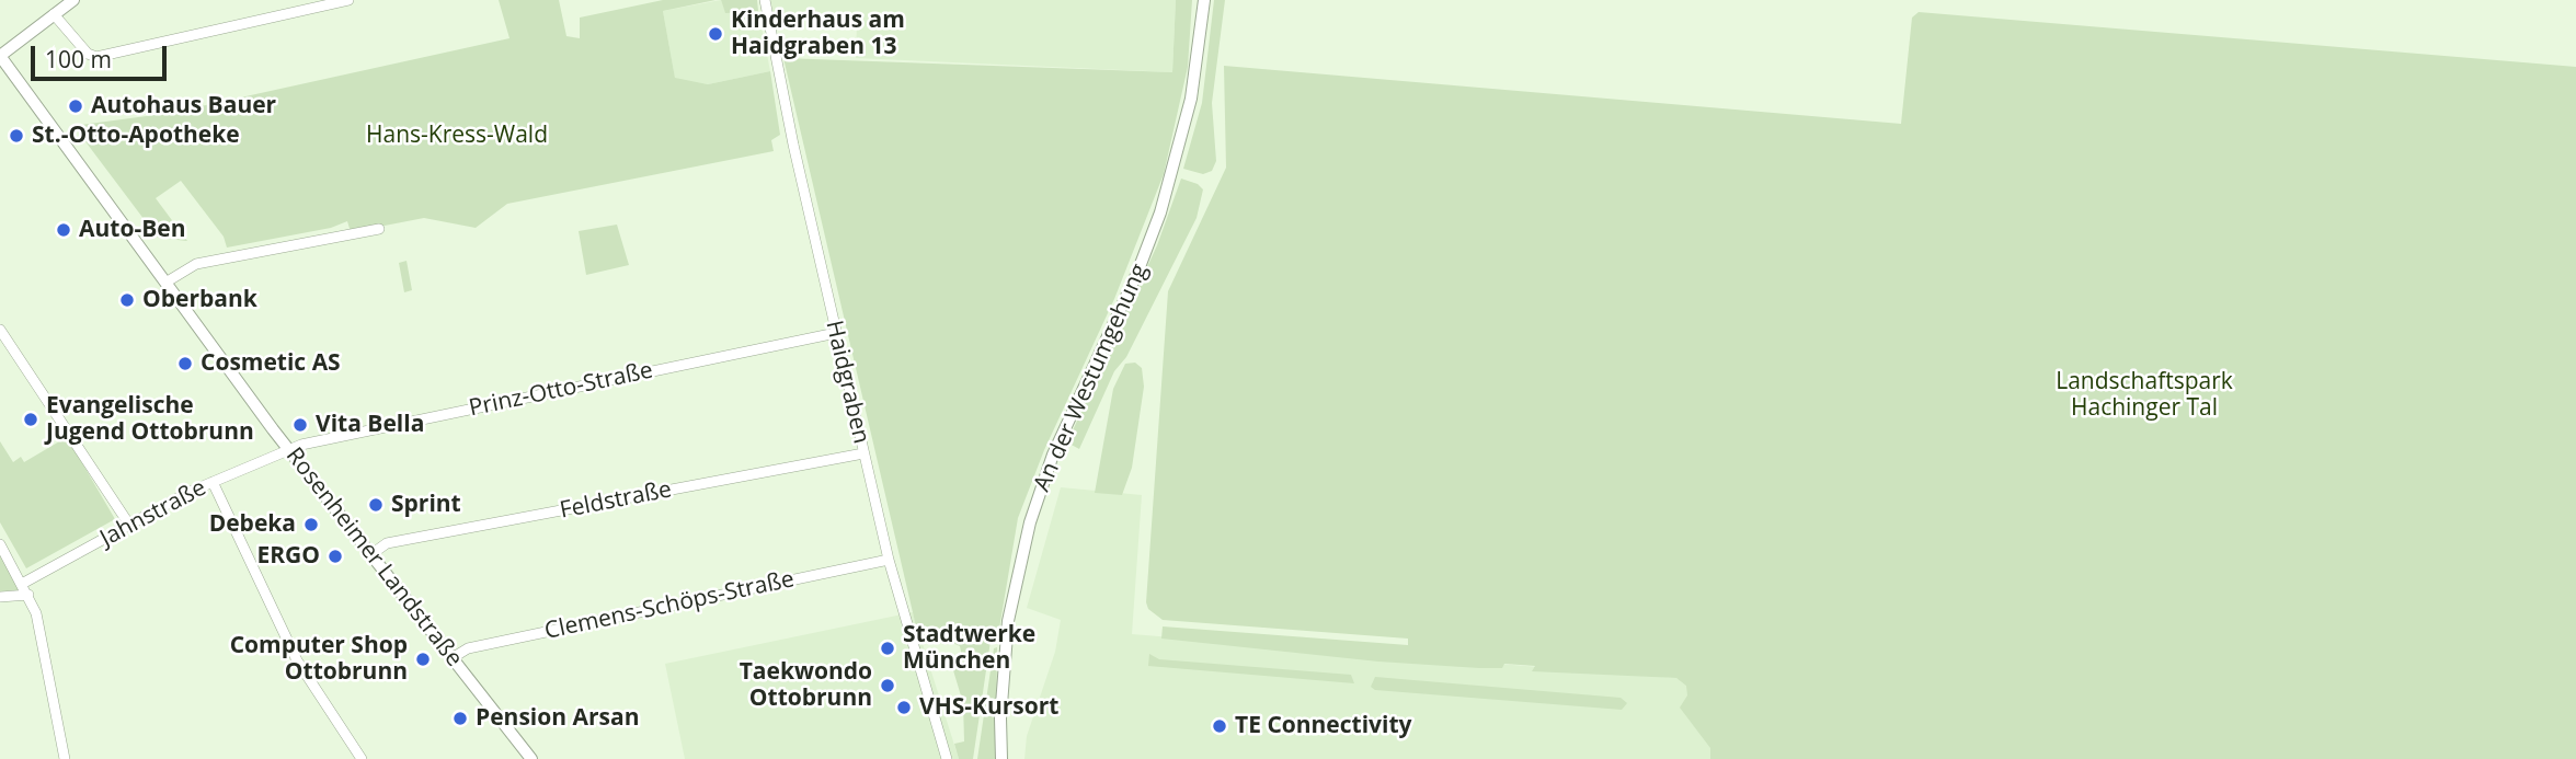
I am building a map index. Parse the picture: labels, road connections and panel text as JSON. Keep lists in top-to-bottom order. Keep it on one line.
{"streets":{"main road":["An der Westumgehung","Rosenheimer Landstraße"],"street":["Haidgraben","Prinz-Otto-Straße","Feldstraße","Jahnstraße","Clemens-Schöps-Straße"]},"crossings":[["Haidgraben","Prinz-Otto-Straße"],["Haidgraben","Feldstraße"],["Haidgraben","Clemens-Schöps-Straße"],["Prinz-Otto-Straße","Jahnstraße"],["Prinz-Otto-Straße","Rosenheimer Landstraße"],["Feldstraße","Rosenheimer Landstraße"],["Jahnstraße","Rosenheimer Landstraße"],["Rosenheimer Landstraße","Clemens-Schöps-Straße"]],"parks":["Hans-Kress-Wald","Landschaftspark Hachinger Tal"],"places":["Kinderhaus am Haidgraben 13","Autohaus Bauer","St.-Otto-Apotheke","Auto-Ben","Oberbank","Cosmetic AS","Evangelische Jugend Ottobrunn","Vita Bella","Sprint","Debeka","ERGO","Stadtwerke München","Computer Shop Ottobrunn","Taekwondo Ottobrunn","VHS-Kursort","Pension Arsan","TE Connectivity"],"scale_bar":"100 m"}
